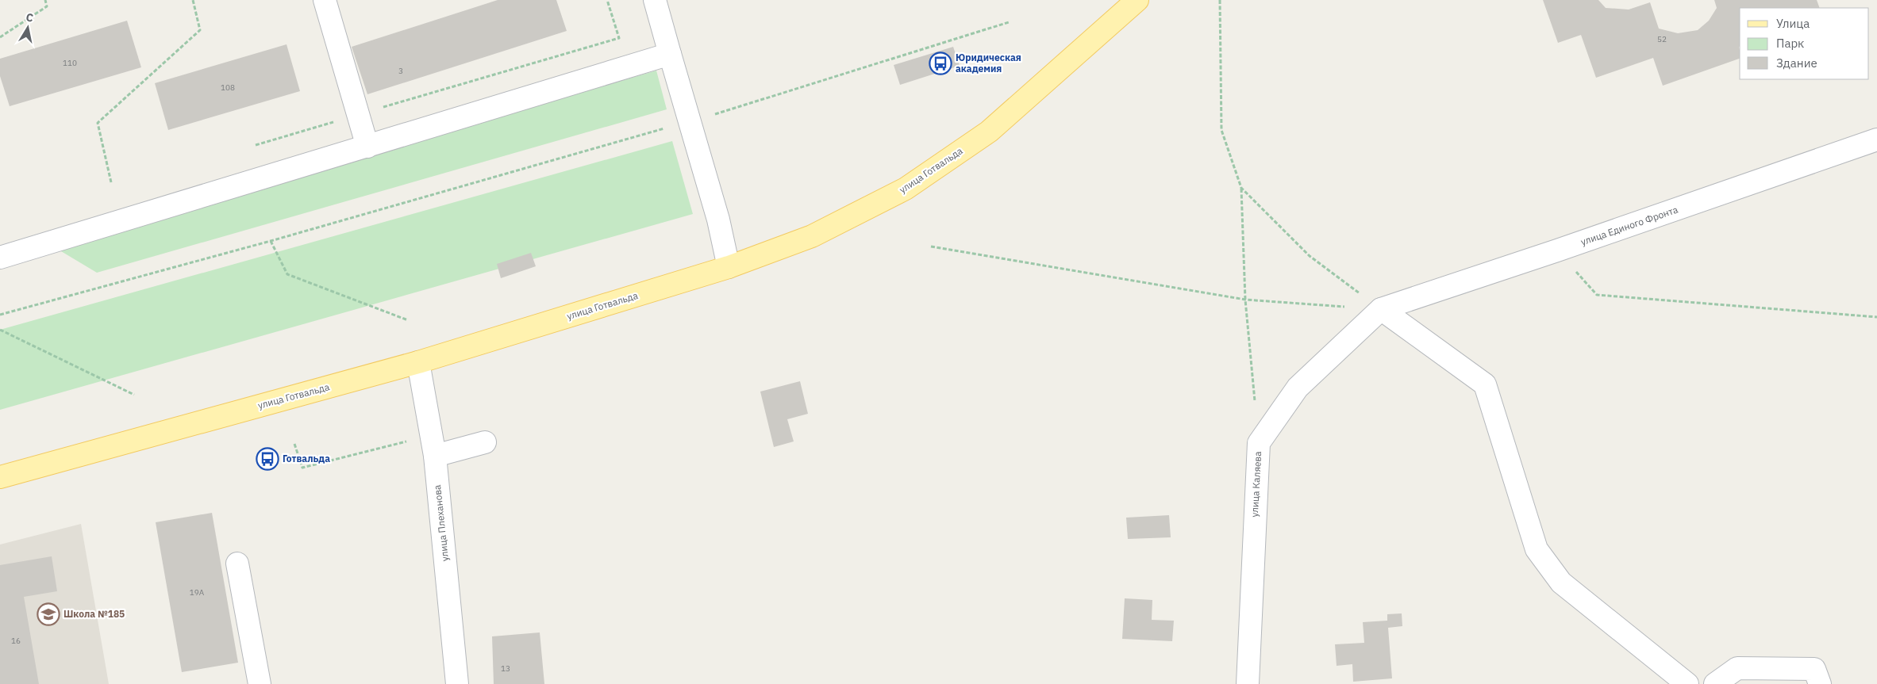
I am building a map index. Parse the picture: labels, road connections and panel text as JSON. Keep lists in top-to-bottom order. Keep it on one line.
{"streets":{"main road":["улица Готвальда"],"street":["улица Единого Фронта","улица Каляева","улица Плеханова"]},"crossings":[["улица Готвальда","улица Плеханова"],["улица Единого Фронта","улица Каляева"]],"places":{"bus stop":["Юридическая академия","Готвальда"],"school or university":["Школа №185"]},"house_numbers":["52","110","3","108","19А","16","13"],"legend":["Улица","Парк","Здание"],"north":"top"}
